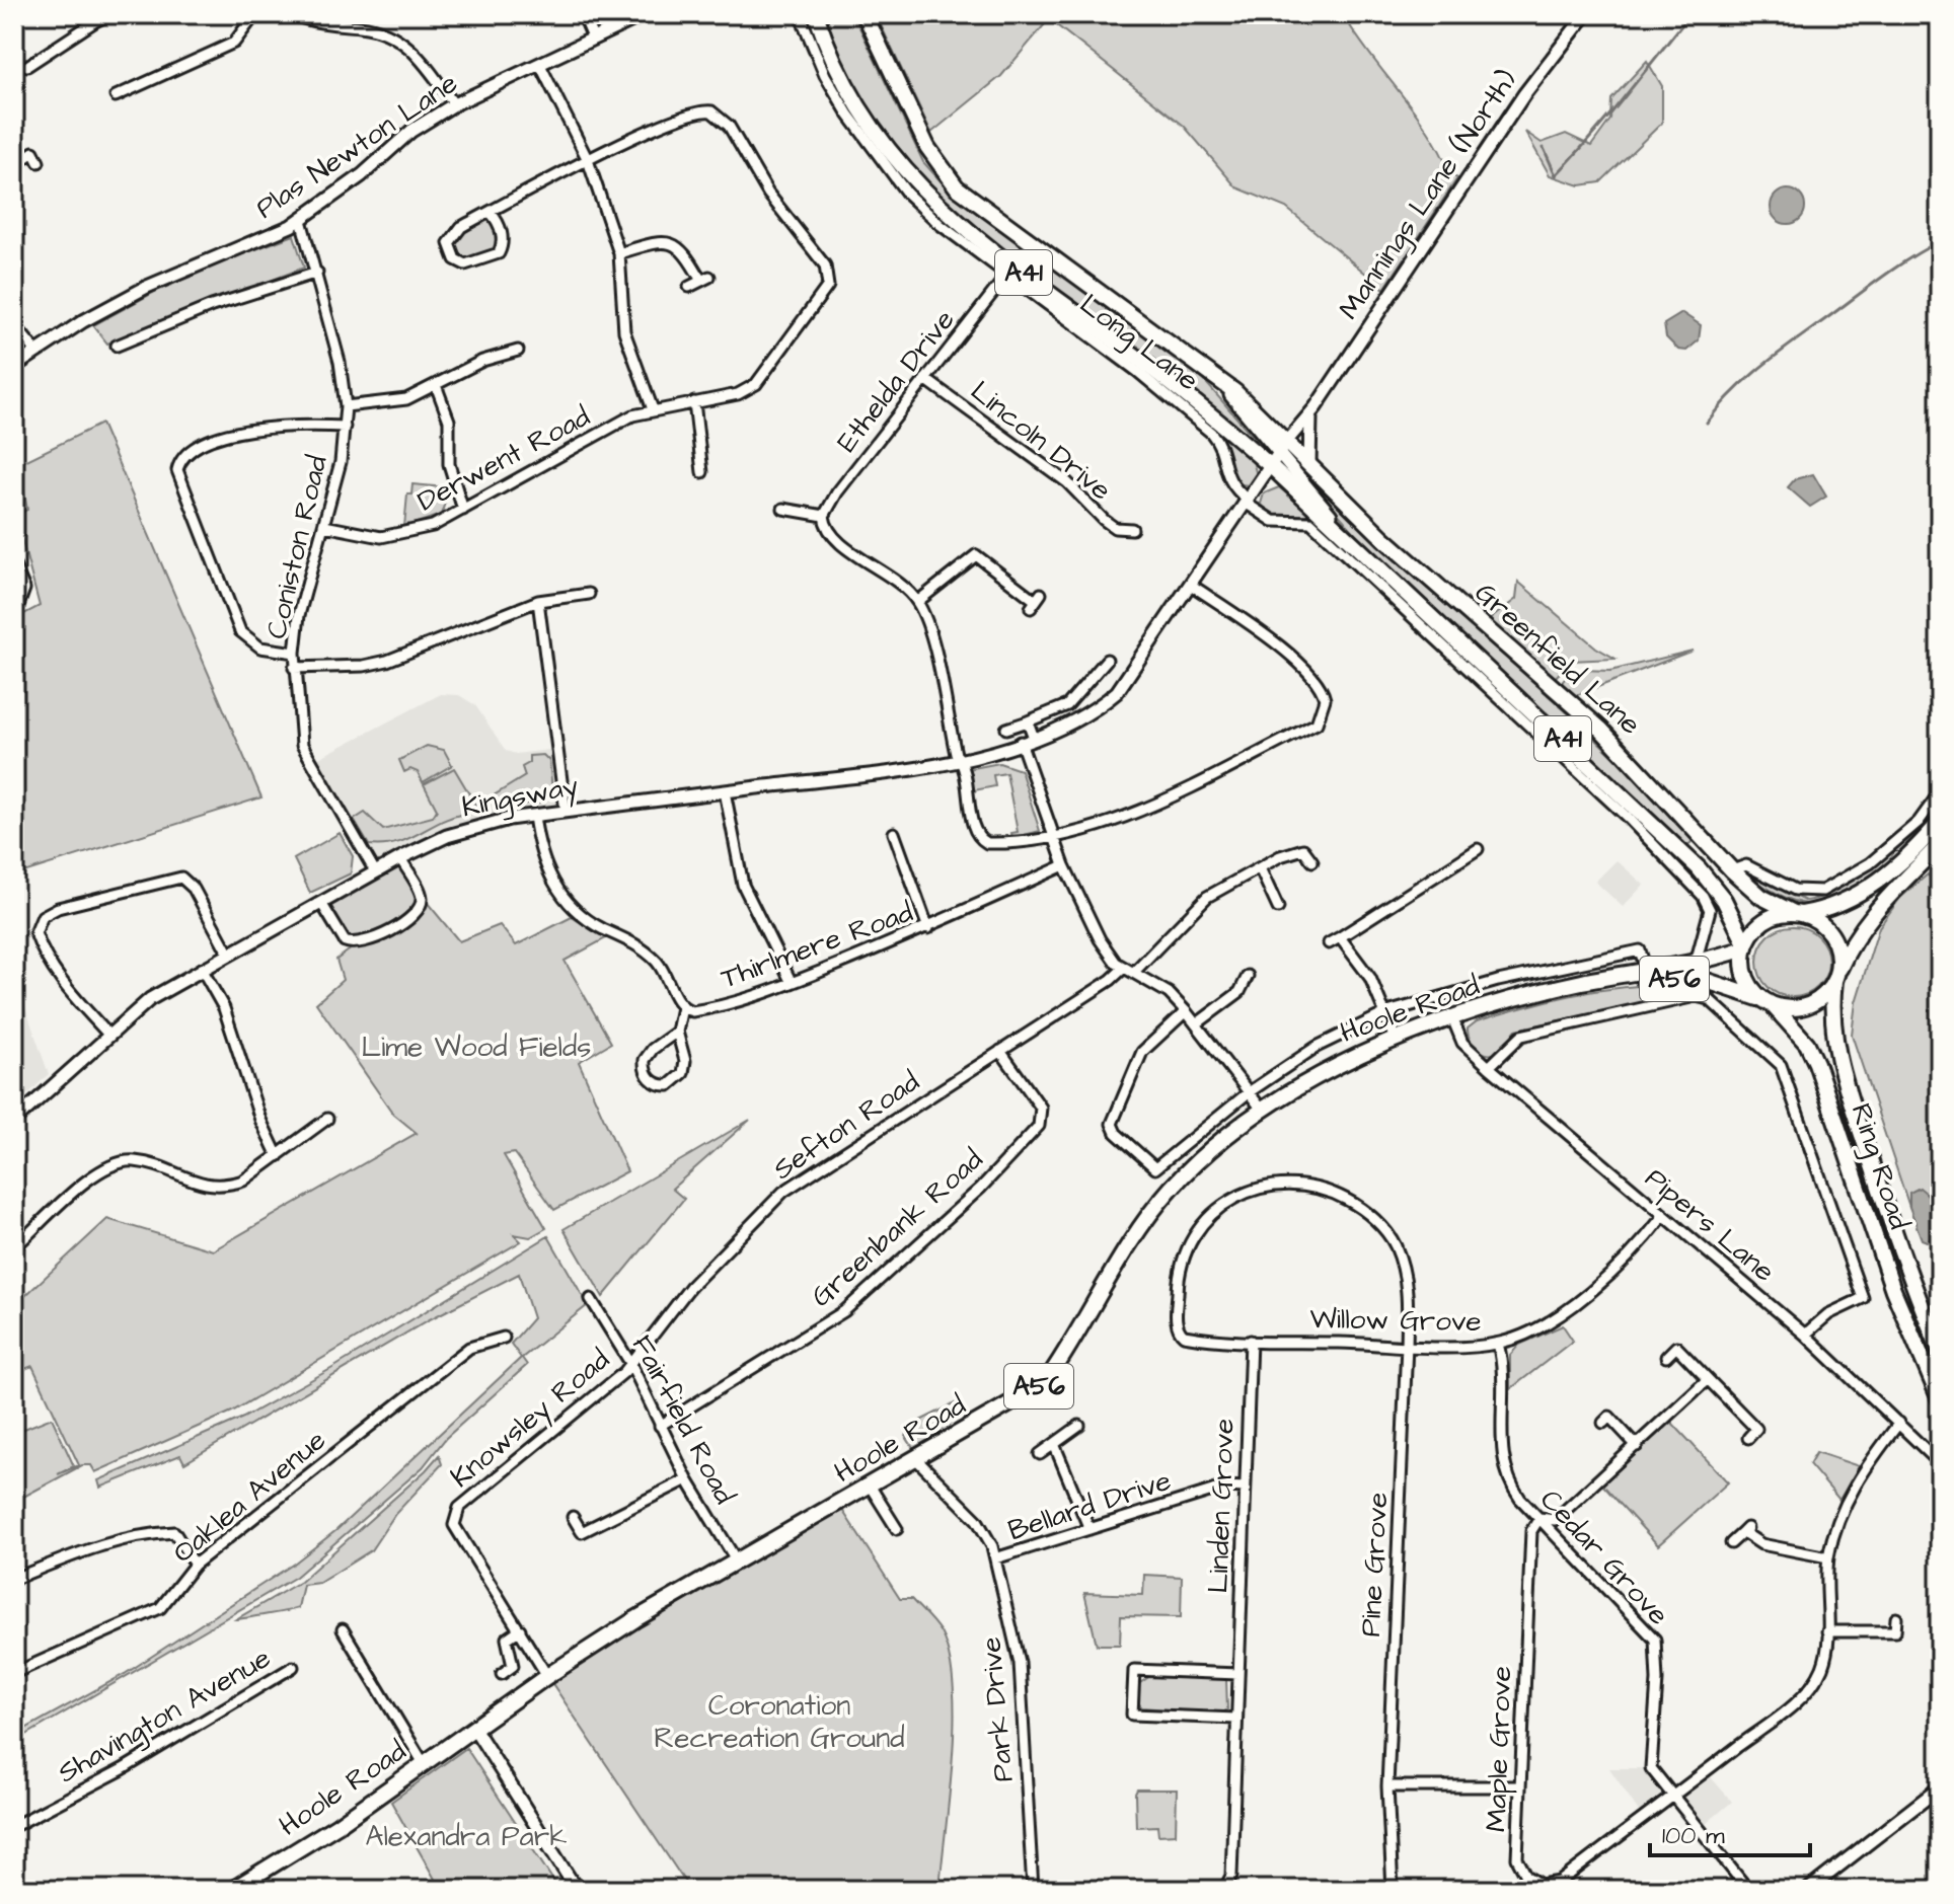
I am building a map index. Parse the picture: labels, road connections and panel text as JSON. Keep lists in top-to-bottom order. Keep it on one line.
{"streets":{"highway":["A41","Long Lane","Greenfield Lane","A56","Hoole Road","Ring Road"],"street":["Plas Newton Lane","Mannings Lane (North)","Ethelda Drive","Lincoln Drive","Derwent Road","Coniston Road","Kingsway","Thirlmere Road","Sefton Road","Pipers Lane","Greenbank Road","Willow Grove","Knowsley Road","Fairfield Road","Oaklea Avenue","Bellard Drive","Linden Grove","Cedar Grove","Pine Grove","Park Drive","Shavington Avenue","Maple Grove"]},"crossings":[["Plas Newton Lane","Coniston Road"],["Mannings Lane (North)","Long Lane"],["Mannings Lane (North)","Greenfield Lane"],["Mannings Lane (North)","Kingsway"],["Long Lane","Ethelda Drive"],["Long Lane","Greenfield Lane"],["Ethelda Drive","Lincoln Drive"],["Derwent Road","Coniston Road"],["Coniston Road","Kingsway"],["Greenfield Lane","Hoole Road"],["Greenfield Lane","Ring Road"],["Hoole Road","Ring Road"],["Hoole Road","Pipers Lane"],["Hoole Road","Knowsley Road"],["Hoole Road","Fairfield Road"],["Hoole Road","Park Drive"],["Sefton Road","Greenbank Road"],["Sefton Road","Knowsley Road"],["Sefton Road","Fairfield Road"],["Pipers Lane","Willow Grove"],["Greenbank Road","Fairfield Road"],["Willow Grove","Linden Grove"],["Willow Grove","Cedar Grove"],["Willow Grove","Pine Grove"],["Knowsley Road","Fairfield Road"],["Bellard Drive","Linden Grove"],["Bellard Drive","Park Drive"],["Cedar Grove","Maple Grove"]],"parks":["Lime Wood Fields","Coronation Recreation Ground","Alexandra Park"],"scale_bar":"100 m"}
